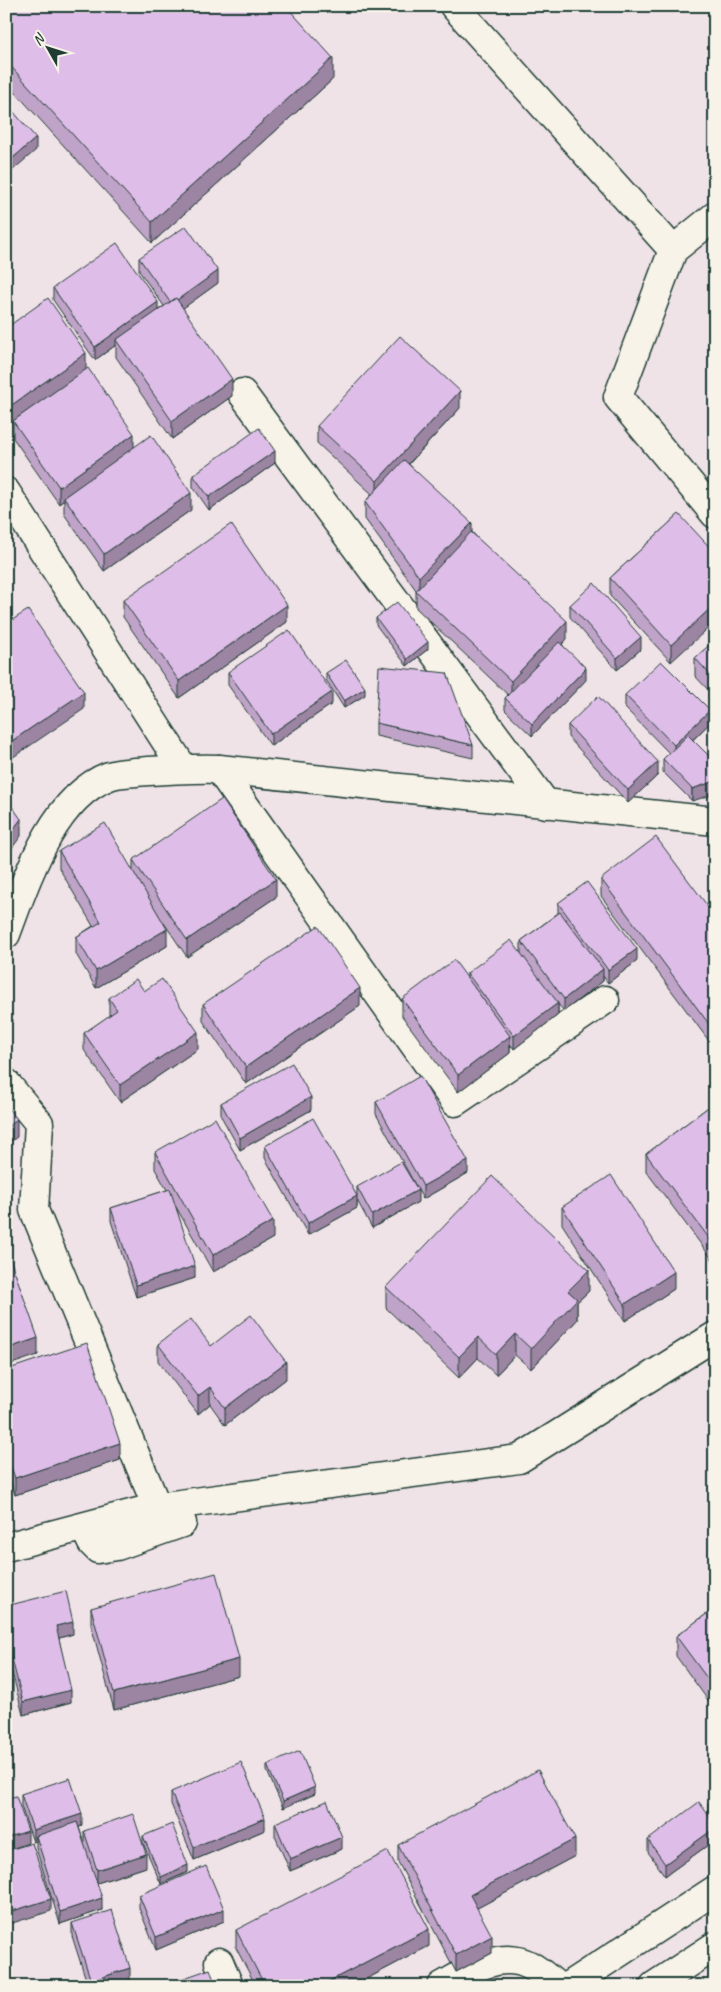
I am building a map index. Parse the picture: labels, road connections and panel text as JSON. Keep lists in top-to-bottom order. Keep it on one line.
{"north":"top left"}
